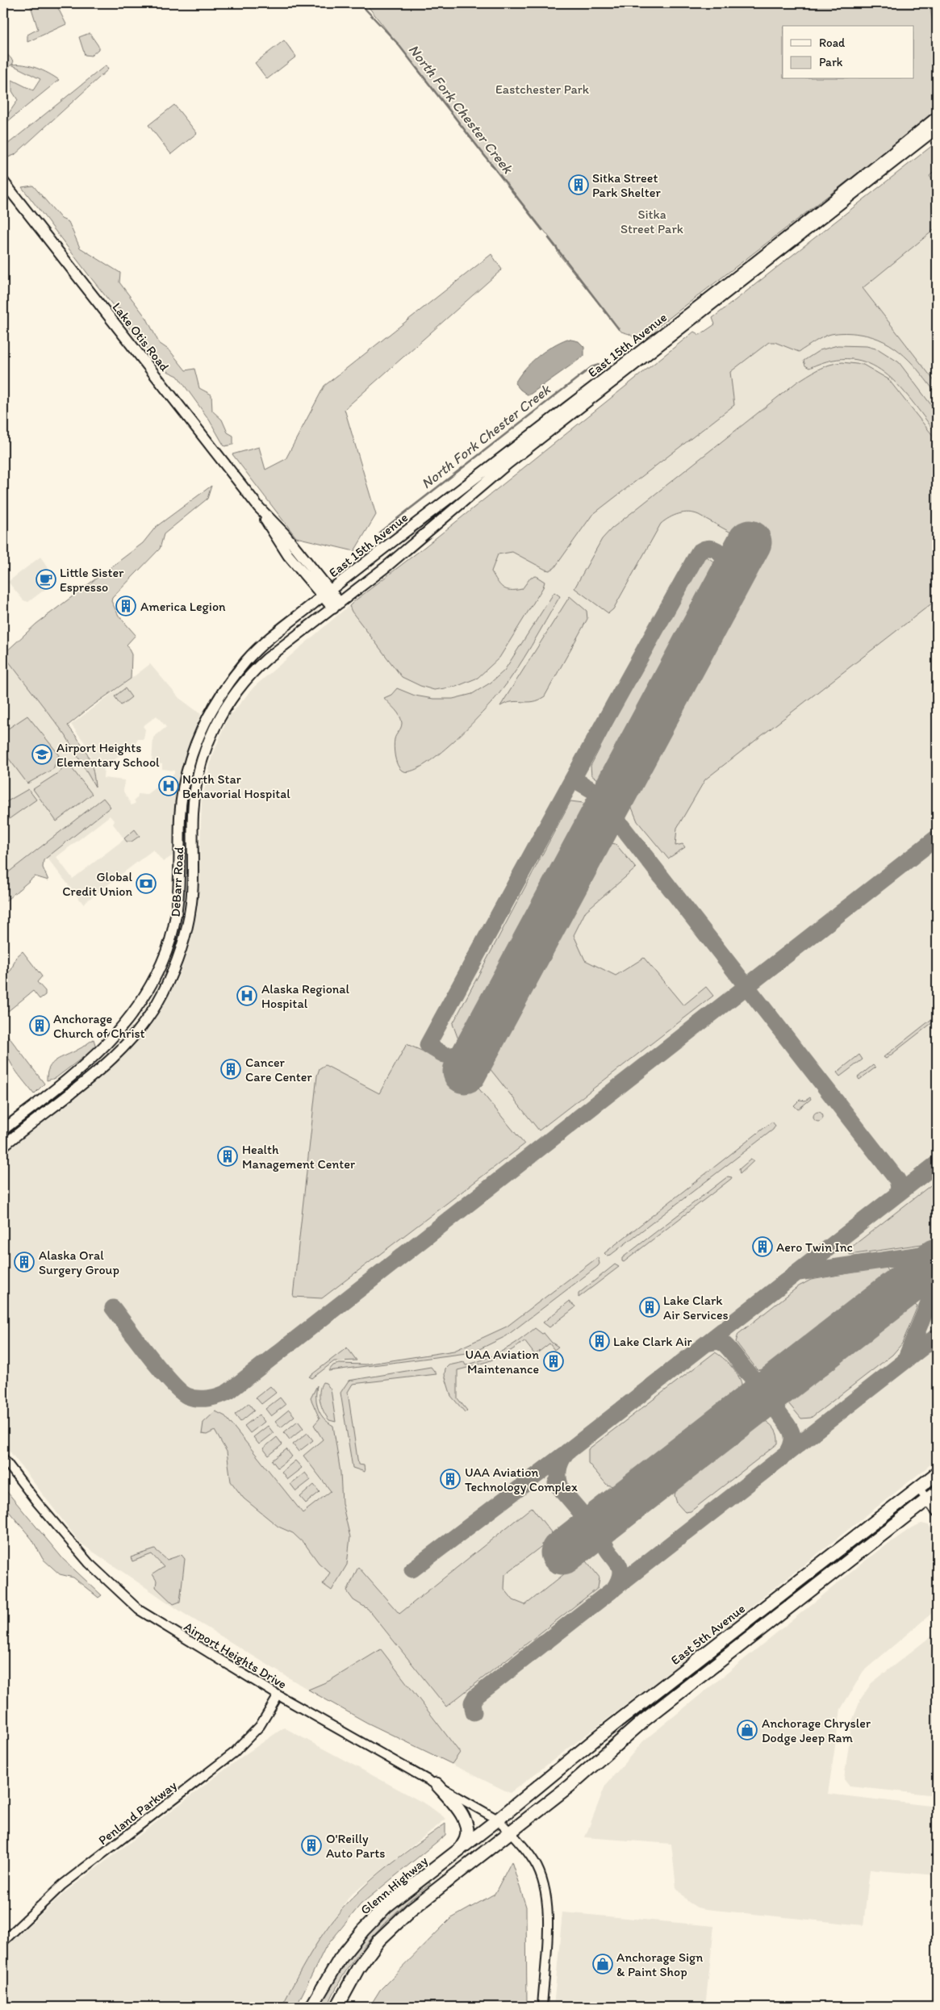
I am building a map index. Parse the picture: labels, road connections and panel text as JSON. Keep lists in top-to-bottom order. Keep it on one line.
{"streets":{"highway":["East 5th Avenue","Glenn Highway"],"main road":["Lake Otis Road","East 15th Avenue","DeBarr Road"],"street":["Airport Heights Drive","Penland Parkway"]},"crossings":[["Lake Otis Road","East 15th Avenue"],["Lake Otis Road","DeBarr Road"],["East 15th Avenue","DeBarr Road"],["East 5th Avenue","Airport Heights Drive"],["East 5th Avenue","Glenn Highway"],["Airport Heights Drive","Penland Parkway"],["Airport Heights Drive","Glenn Highway"]],"water":["North Fork Chester Creek"],"parks":["Eastchester Park","Sitka Street Park"],"places":{"building":["Sitka Street Park Shelter","America Legion","Anchorage Church of Christ","Cancer Care Center","Health Management Center","Aero Twin Inc","Alaska Oral Surgery Group","Lake Clark Air Services","Lake Clark Air","UAA Aviation Maintenance","UAA Aviation Technology Complex","O'Reilly Auto Parts"],"cafe":["Little Sister Espresso"],"school or university":["Airport Heights Elementary School"],"hospital":["North Star Behavorial Hospital","Alaska Regional Hospital"],"bank":["Global Credit Union"],"shop":["Anchorage Chrysler Dodge Jeep Ram","Anchorage Sign & Paint Shop"]},"legend":["Road","Park"]}
